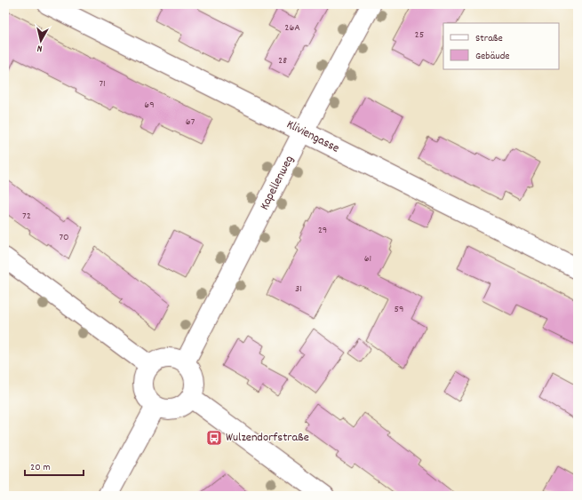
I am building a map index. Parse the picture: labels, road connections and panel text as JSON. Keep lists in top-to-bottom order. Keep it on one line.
{"streets":{"street":["Kliviengasse","Kapellenweg"]},"crossings":[["Kliviengasse","Kapellenweg"]],"places":{"bus stop":["Wulzendorfstraße"]},"house_numbers":["26A","25","28","71","69","67","72","29","70","61","31","59"],"legend":["Straße","Gebäude"],"scale_bar":"20 m","north":"bottom"}
